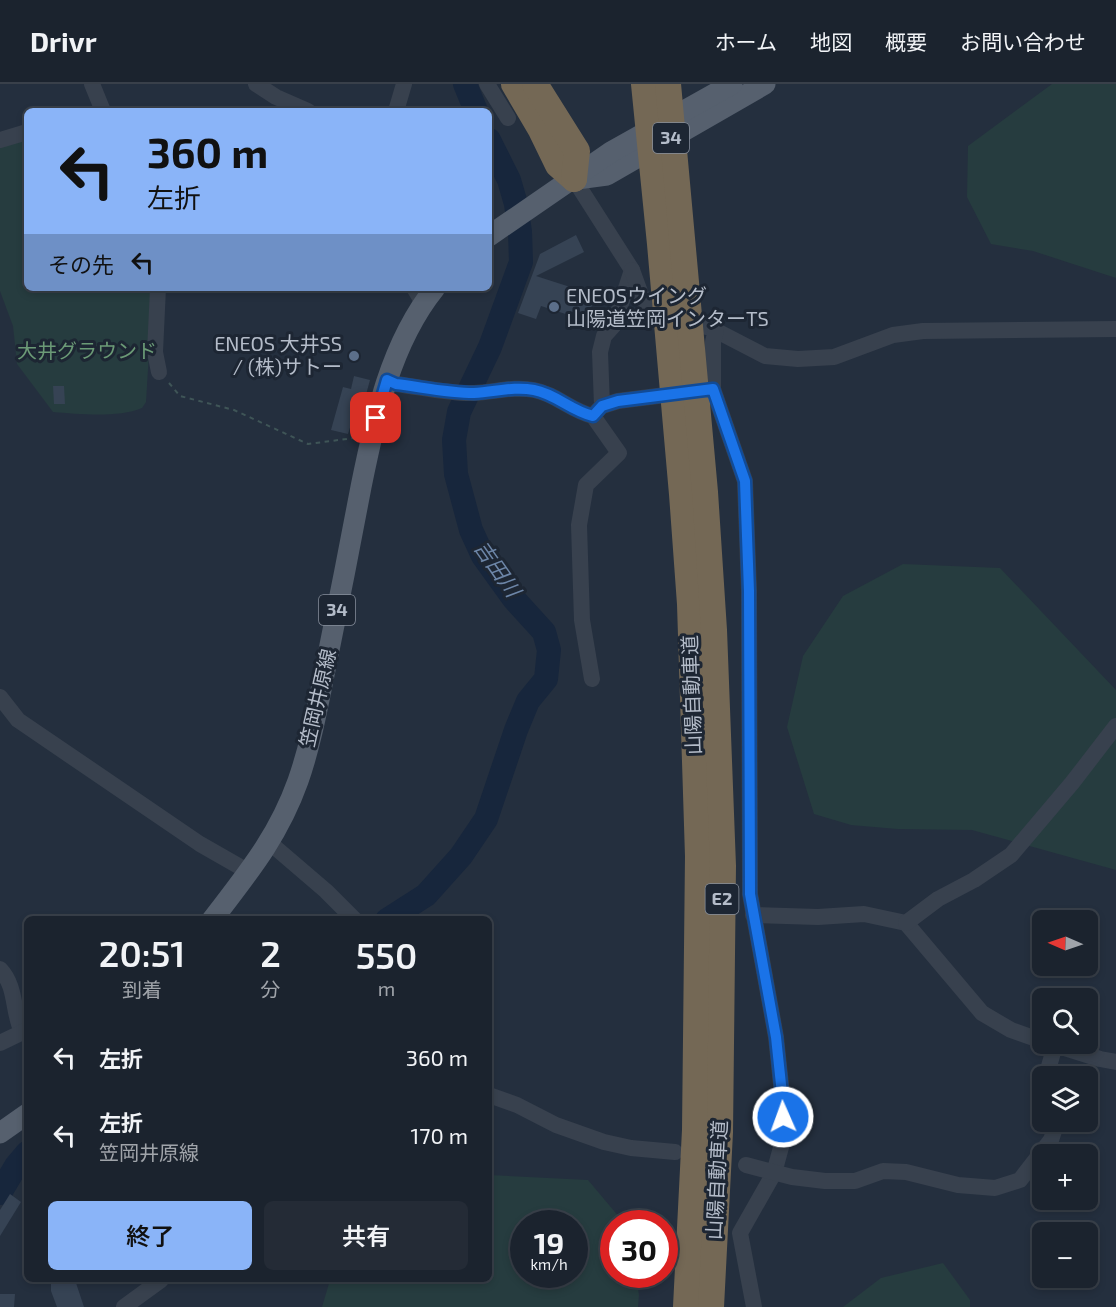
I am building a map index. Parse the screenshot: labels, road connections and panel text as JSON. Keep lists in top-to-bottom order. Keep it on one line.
{"streets":{"highway":["山陽自動車道","E2"],"main road":["34","笠岡井原線"]},"water":["吉田川"],"parks":["大井グラウンド"],"places":["ENEOSウイング 山陽道笠岡インターTS","ENEOS 大井SS / (株)サトー"],"north":"left","page":{"header":"Drivr","nav":["ホーム","地図","概要","お問い合わせ"],"turn":["360 m","左折"],"then":"その先","map_buttons":["+","−"],"eta":["20:51","到着","2","分","550","m"],"list":[{"name":"左折","value":"360 m"},{"name":"左折","note":"笠岡井原線","value":"170 m"}],"buttons":["終了","共有"],"speed":"19 km/h","limit":"30"}}
